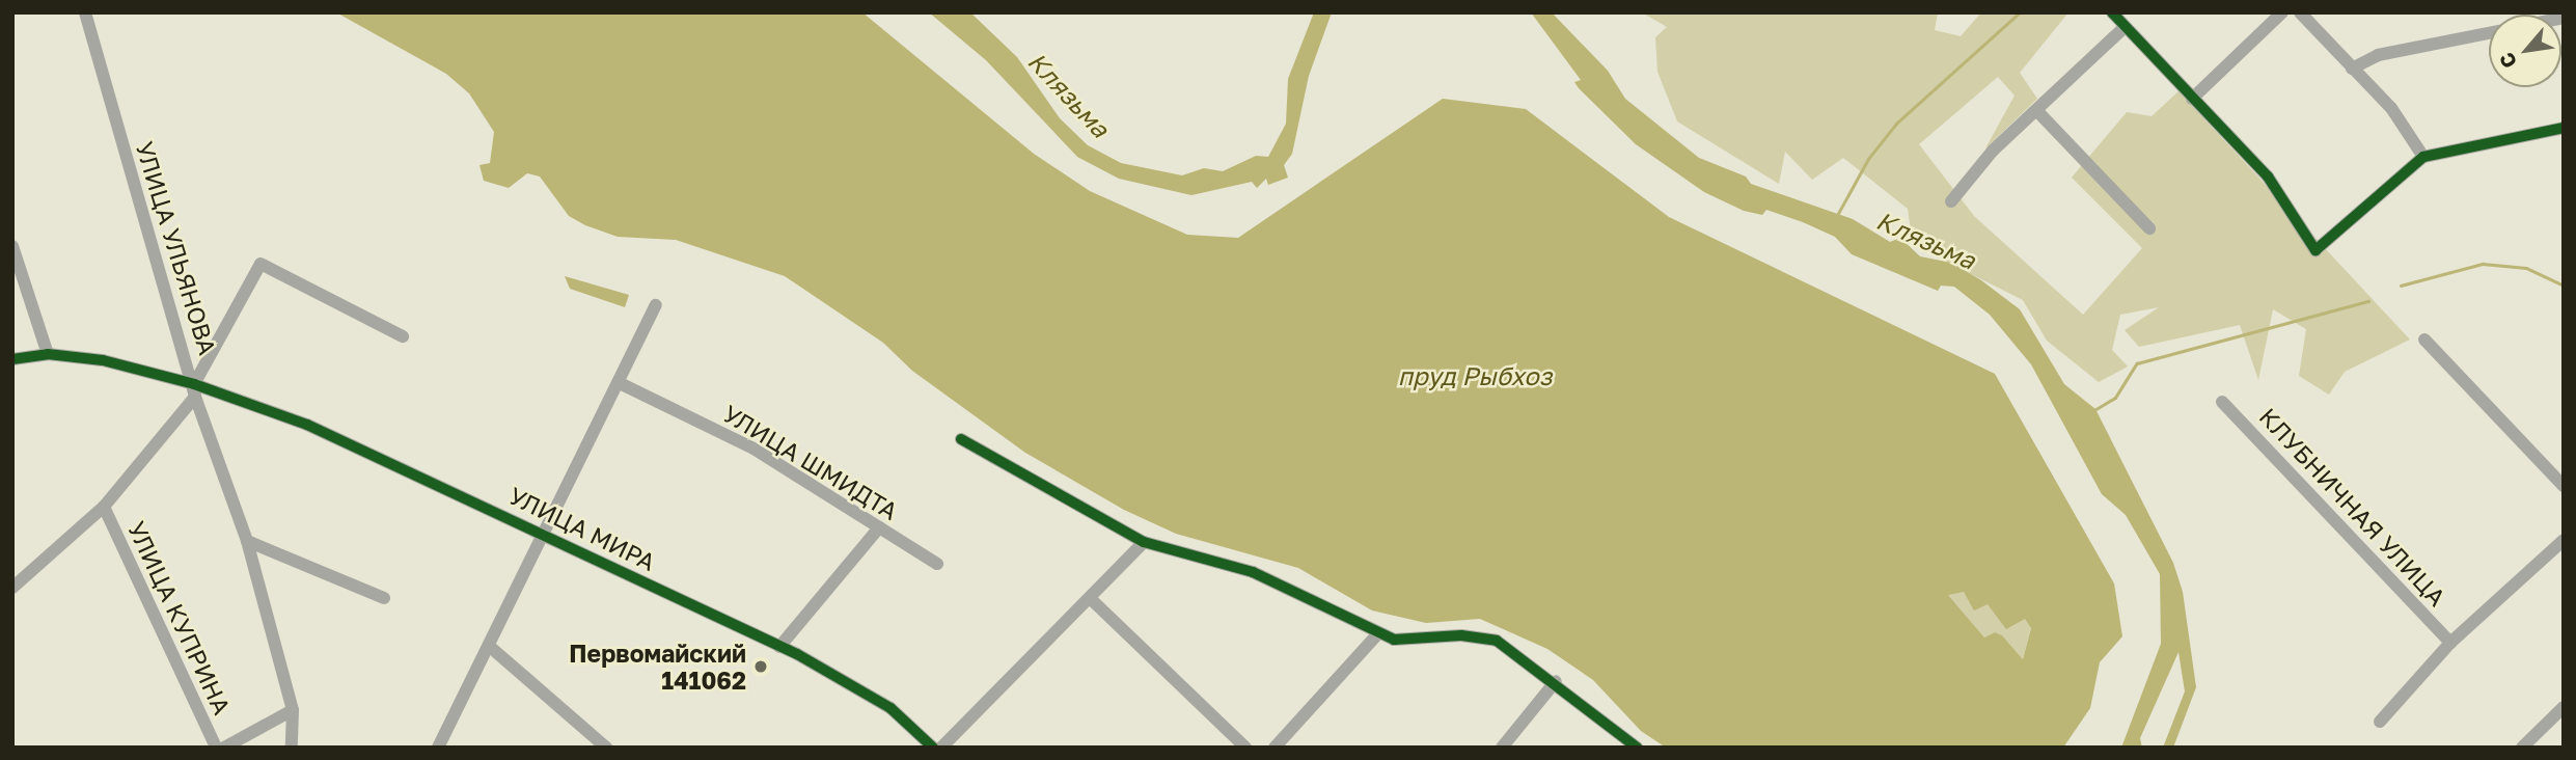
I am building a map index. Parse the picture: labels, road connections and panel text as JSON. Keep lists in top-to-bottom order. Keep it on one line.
{"streets":{"street":["УЛИЦА УЛЬЯНОВА","УЛИЦА ШМИДТА","КЛУБНИЧНАЯ УЛИЦА","УЛИЦА МИРА","УЛИЦА КУПРИНА"]},"crossings":[["УЛИЦА УЛЬЯНОВА","УЛИЦА МИРА"],["УЛИЦА УЛЬЯНОВА","УЛИЦА КУПРИНА"]],"water":["Клязьма","пруд Рыбхоз"],"places":["Первомайский 141062"],"north":"bottom left"}
